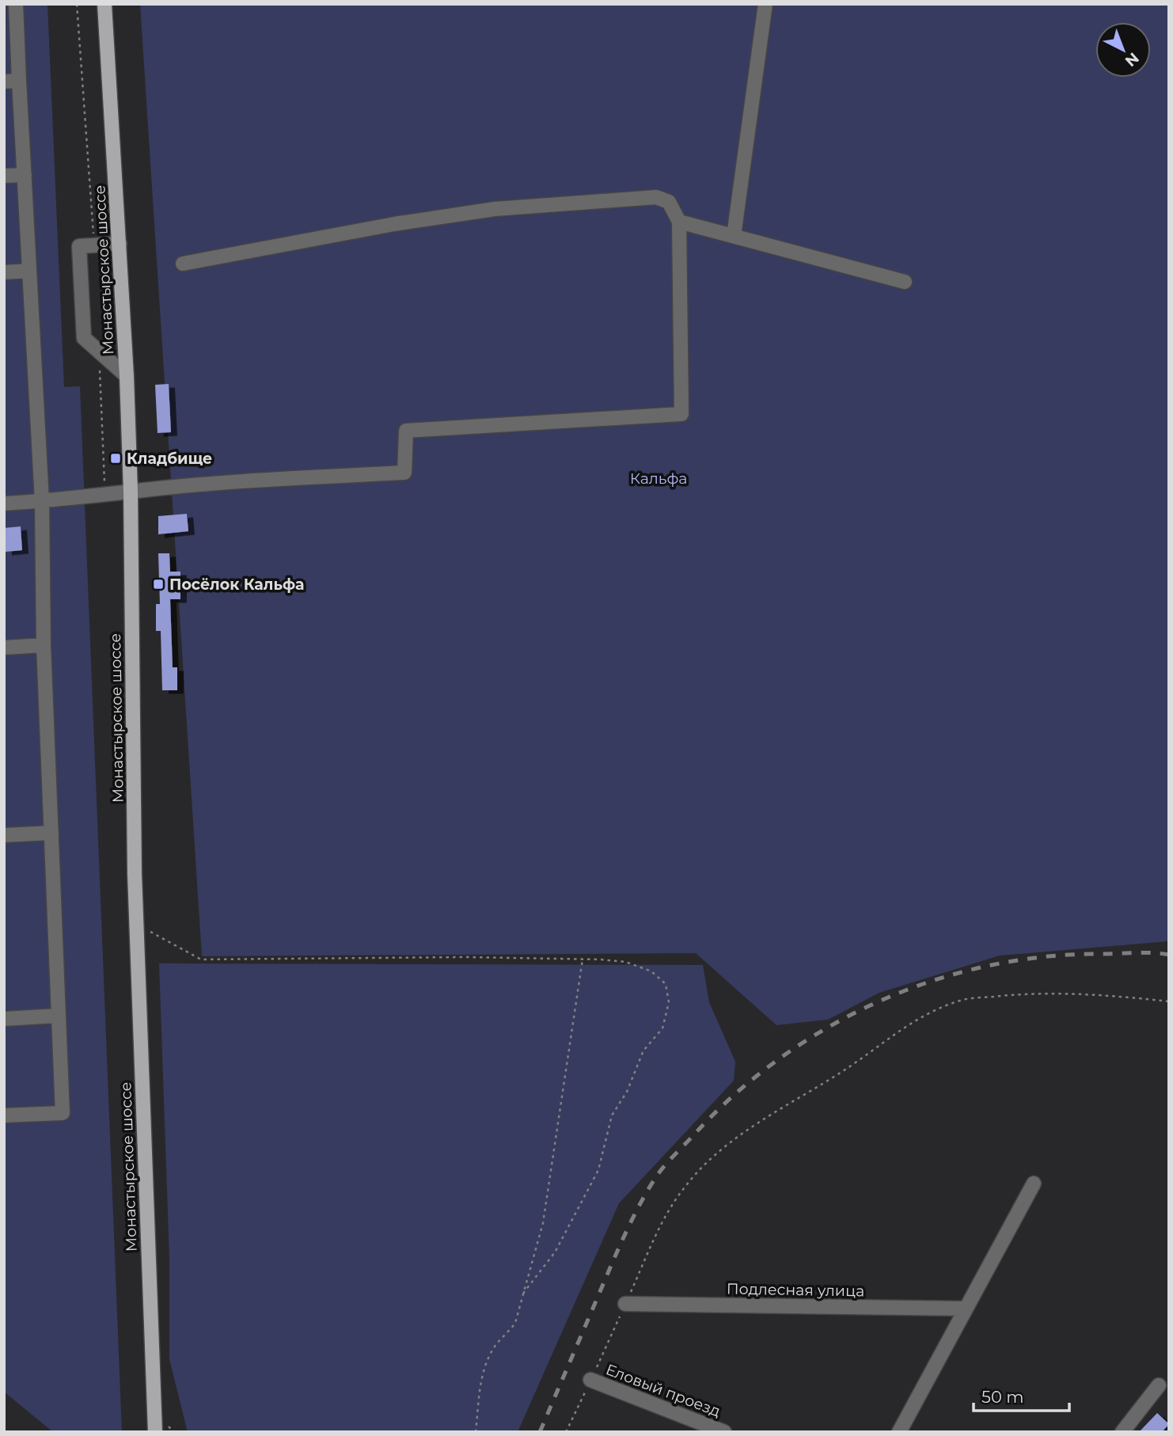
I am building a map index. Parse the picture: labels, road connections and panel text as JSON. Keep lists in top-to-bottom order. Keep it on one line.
{"streets":{"main road":["Монастырское шоссе"],"street":["Подлесная улица","Еловый проезд"]},"parks":["Кальфа"],"places":{"transit":["Кладбище","Посёлок Кальфа"]},"scale_bar":"50 m","north":"bottom right"}
